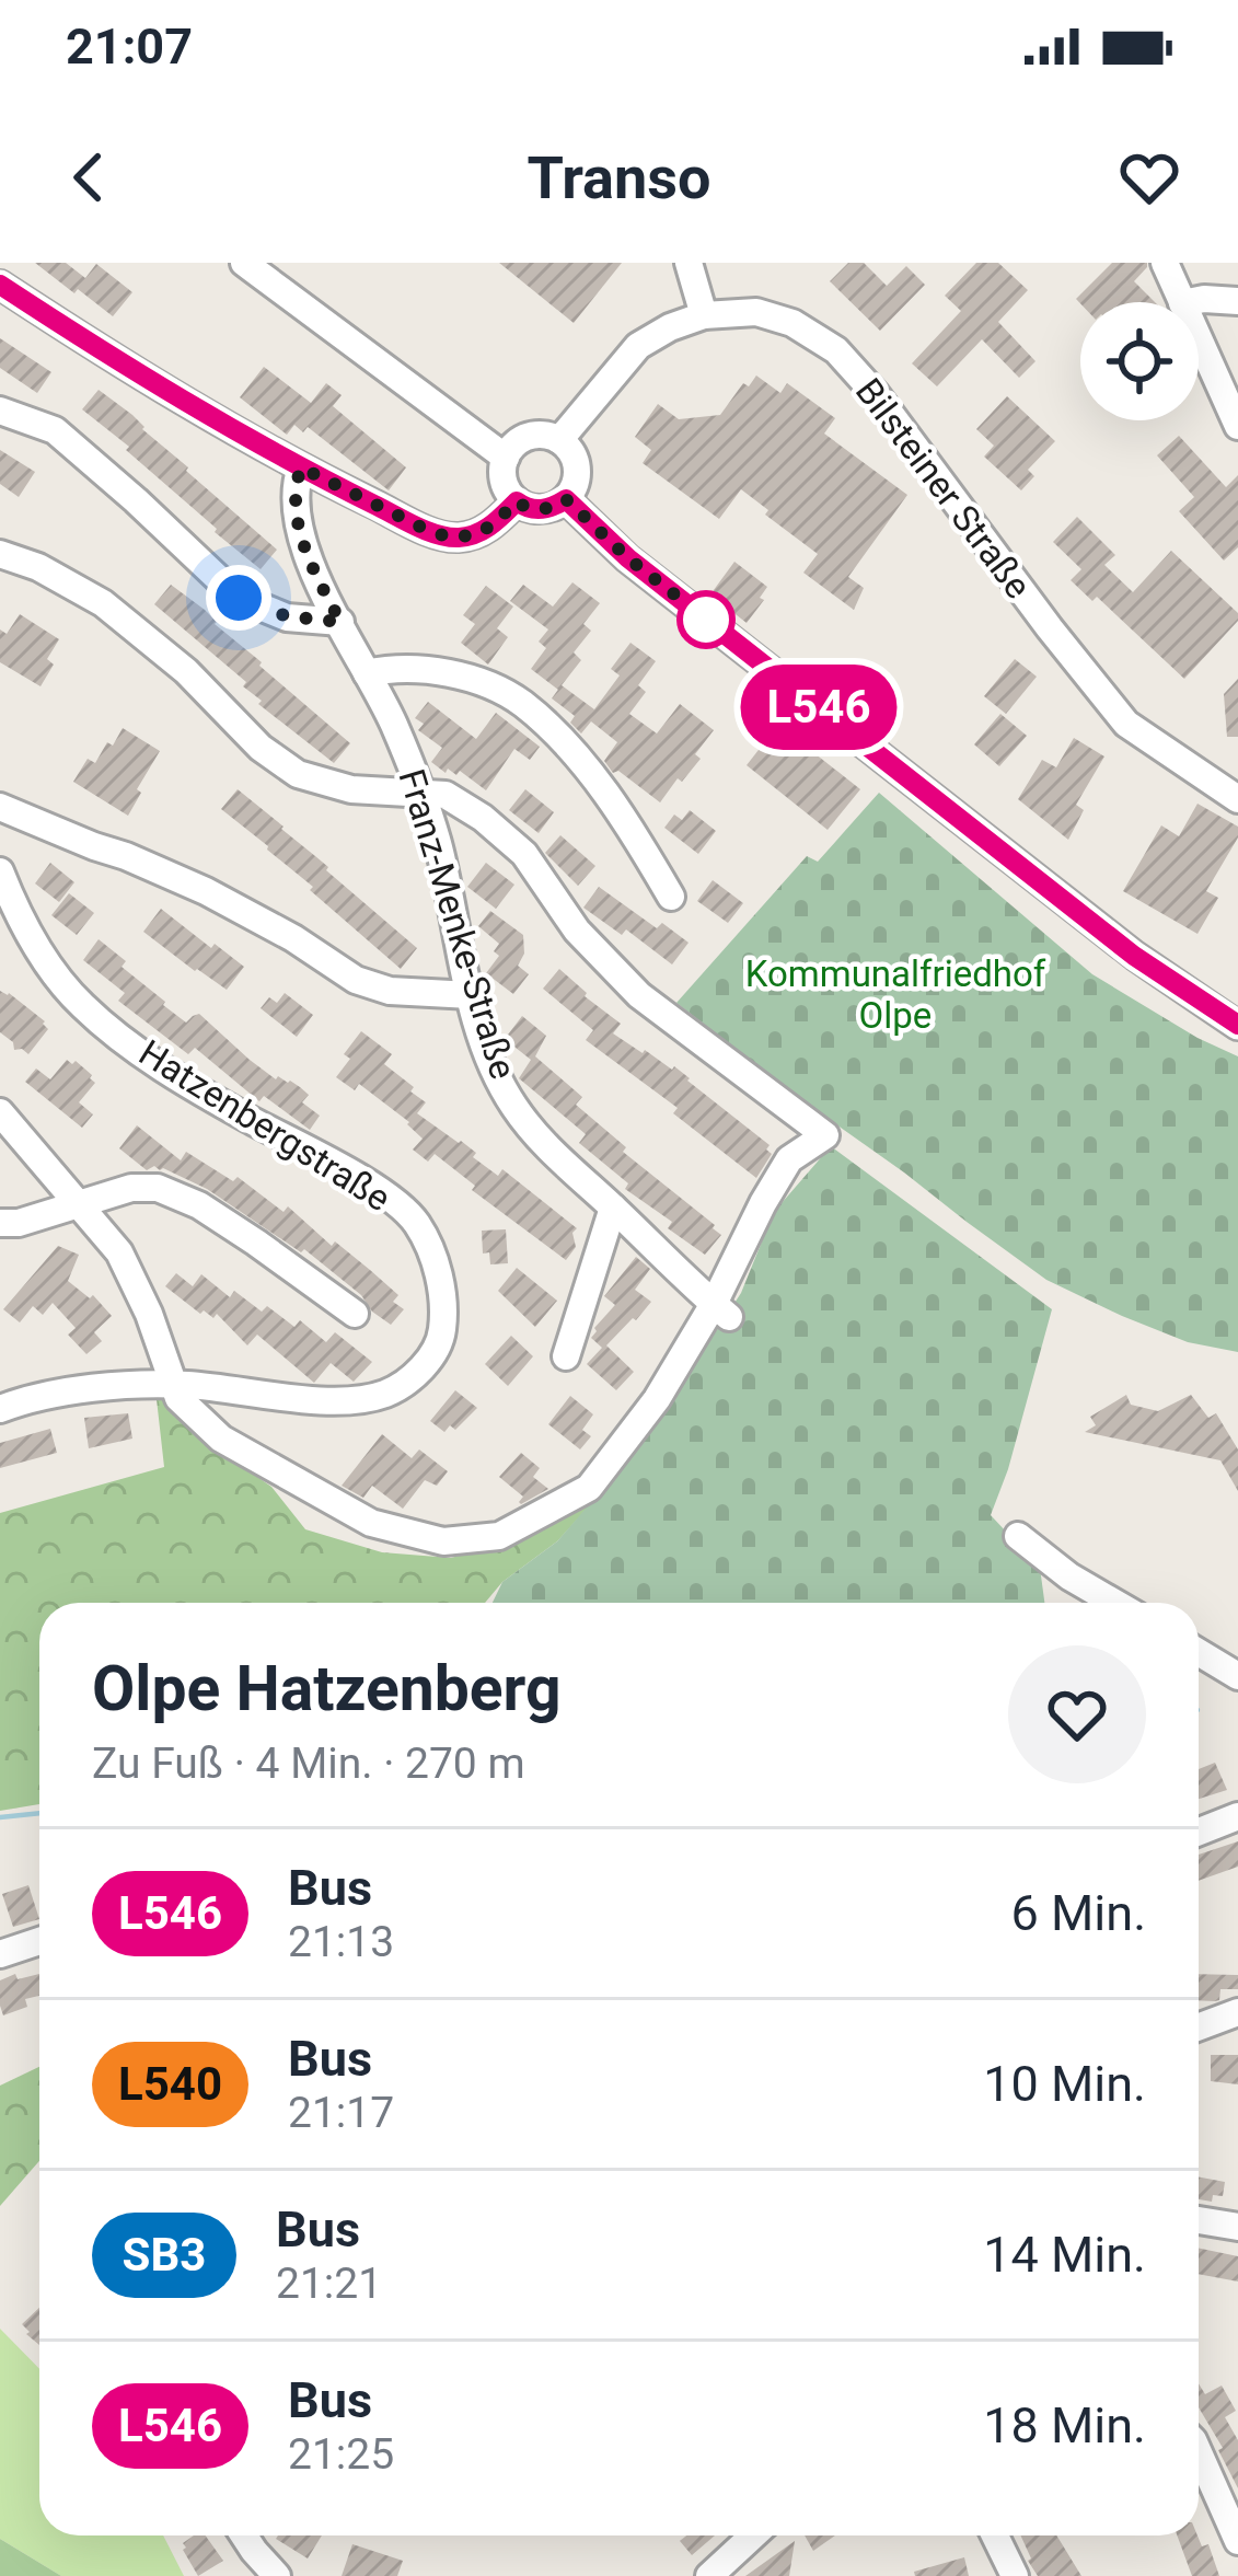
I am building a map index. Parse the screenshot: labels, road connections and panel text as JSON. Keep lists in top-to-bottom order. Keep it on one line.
{"streets":{"street":["Bilsteiner Straße","Franz-Menke-Straße","Hatzenbergstraße"]},"parks":["Kommunalfriedhof Olpe"],"lines":["bus line L546"],"page":{"status":"21:07","header":"Transo","on_map":"L546","heading":["Olpe Hatzenberg","Zu Fuß · 4 Min. · 270 m"],"list":[{"mark":"L546","name":"Bus","note":"21:13","value":"6 Min."},{"mark":"L540","name":"Bus","note":"21:17","value":"10 Min."},{"mark":"SB3","name":"Bus","note":"21:21","value":"14 Min."},{"mark":"L546","name":"Bus","note":"21:25","value":"18 Min."}]}}
